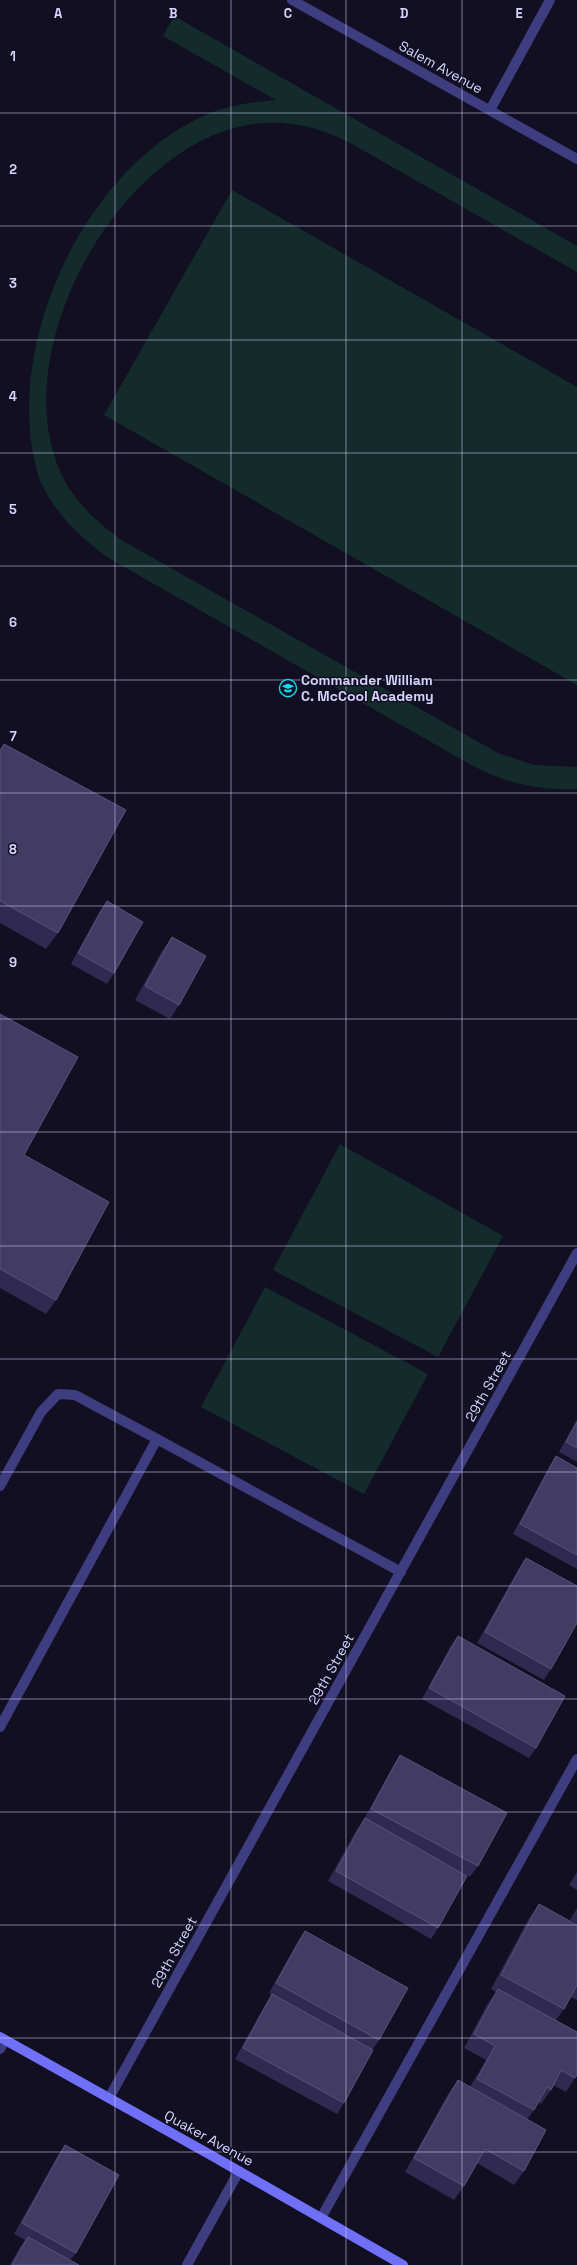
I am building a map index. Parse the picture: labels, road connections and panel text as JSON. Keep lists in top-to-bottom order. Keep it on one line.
{"streets":{"main road":["Quaker Avenue"],"street":["Salem Avenue","29th Street"]},"crossings":[["29th Street","Quaker Avenue"]],"places":{"school or university":["Commander William C. McCool Academy"]},"grid":{"columns":["A","B","C","D","E"],"rows":["1","2","3","4","5","6","7","8","9"]}}
